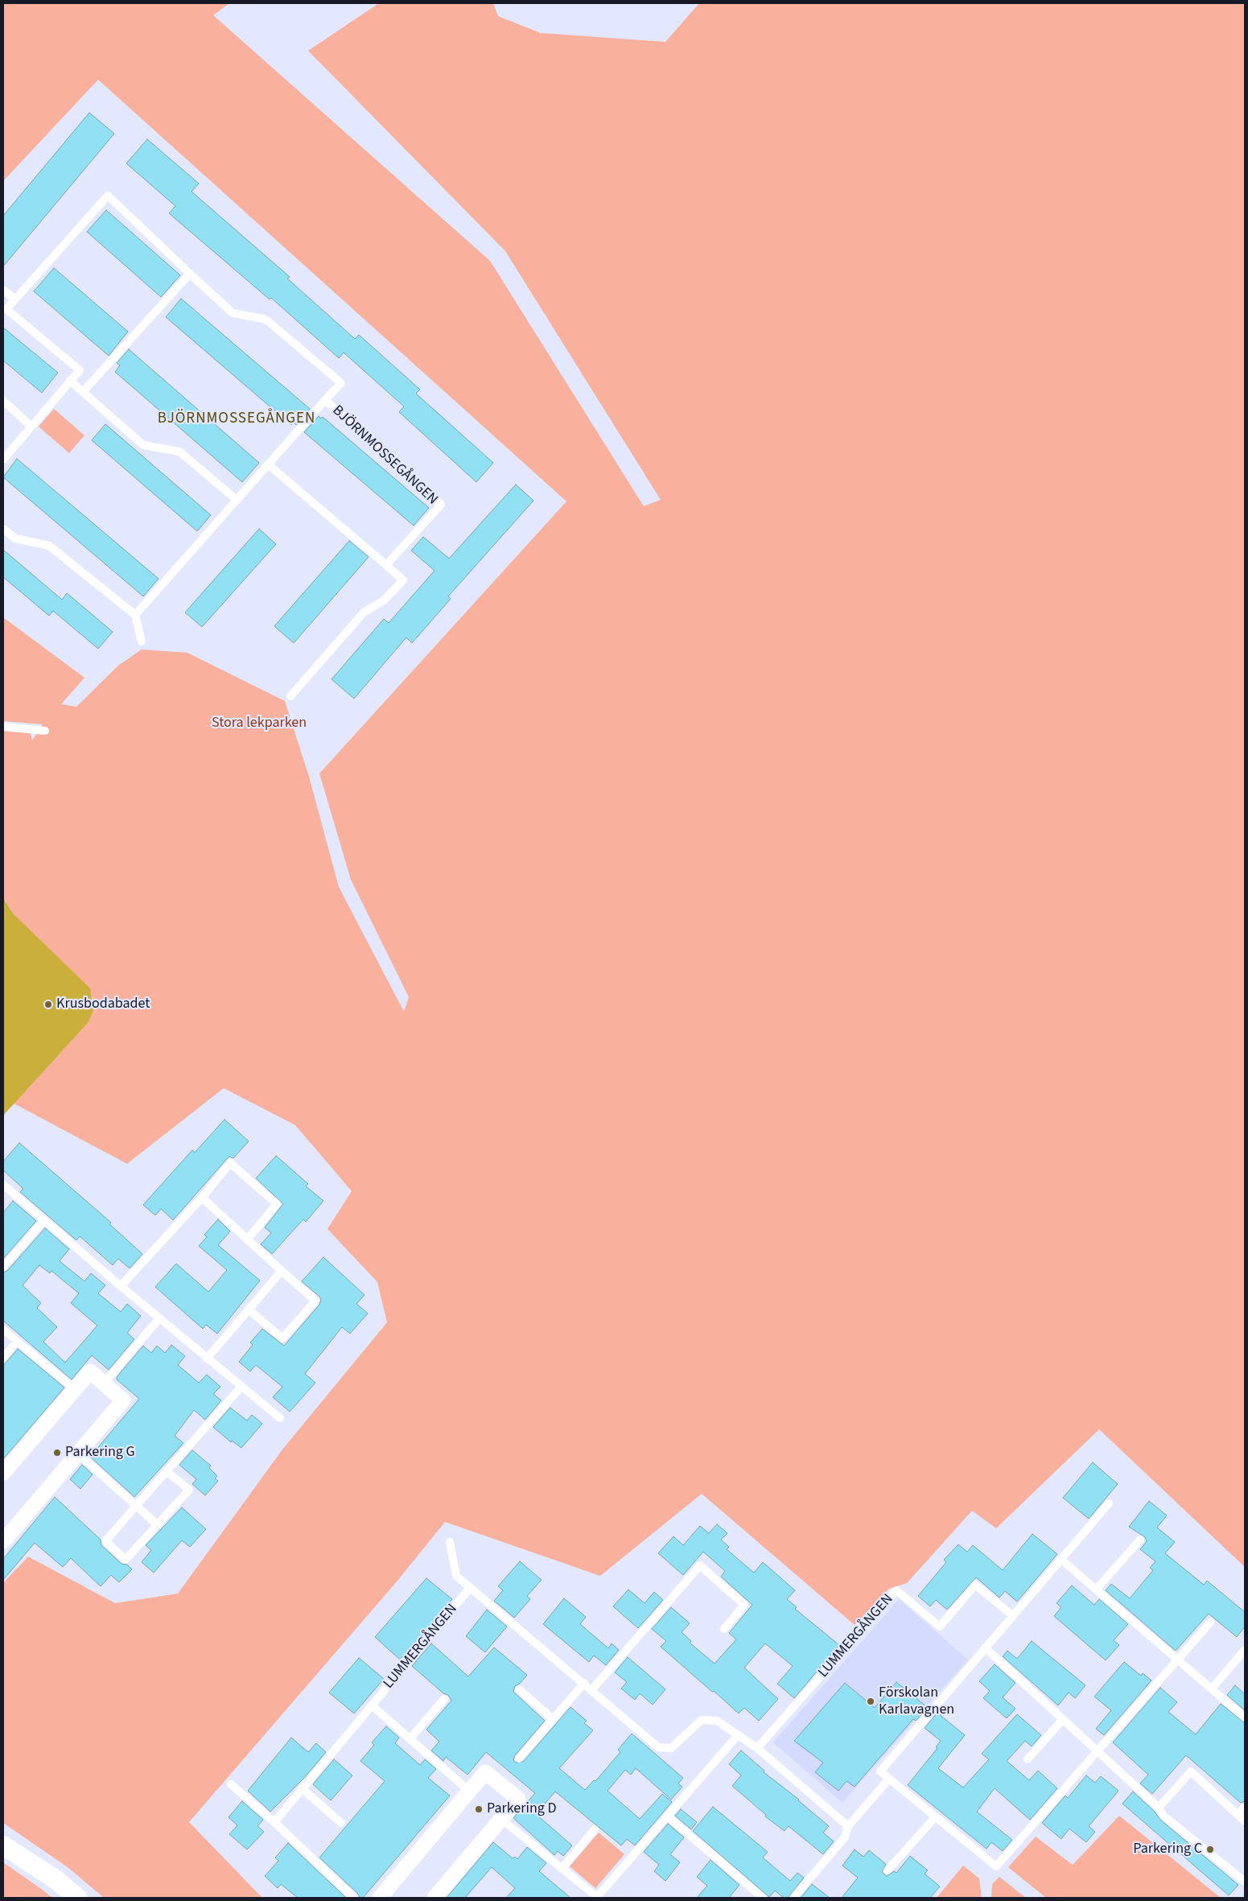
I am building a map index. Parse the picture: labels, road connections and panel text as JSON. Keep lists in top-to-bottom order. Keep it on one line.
{"streets":{"lane":["BJÖRNMOSSEGÅNGEN","LUMMERGÅNGEN"]},"districts":["BJÖRNMOSSEGÅNGEN"],"parks":["Stora lekparken"],"places":["Krusbodabadet","Parkering G","Förskolan Karlavagnen","Parkering D","Parkering C"]}
